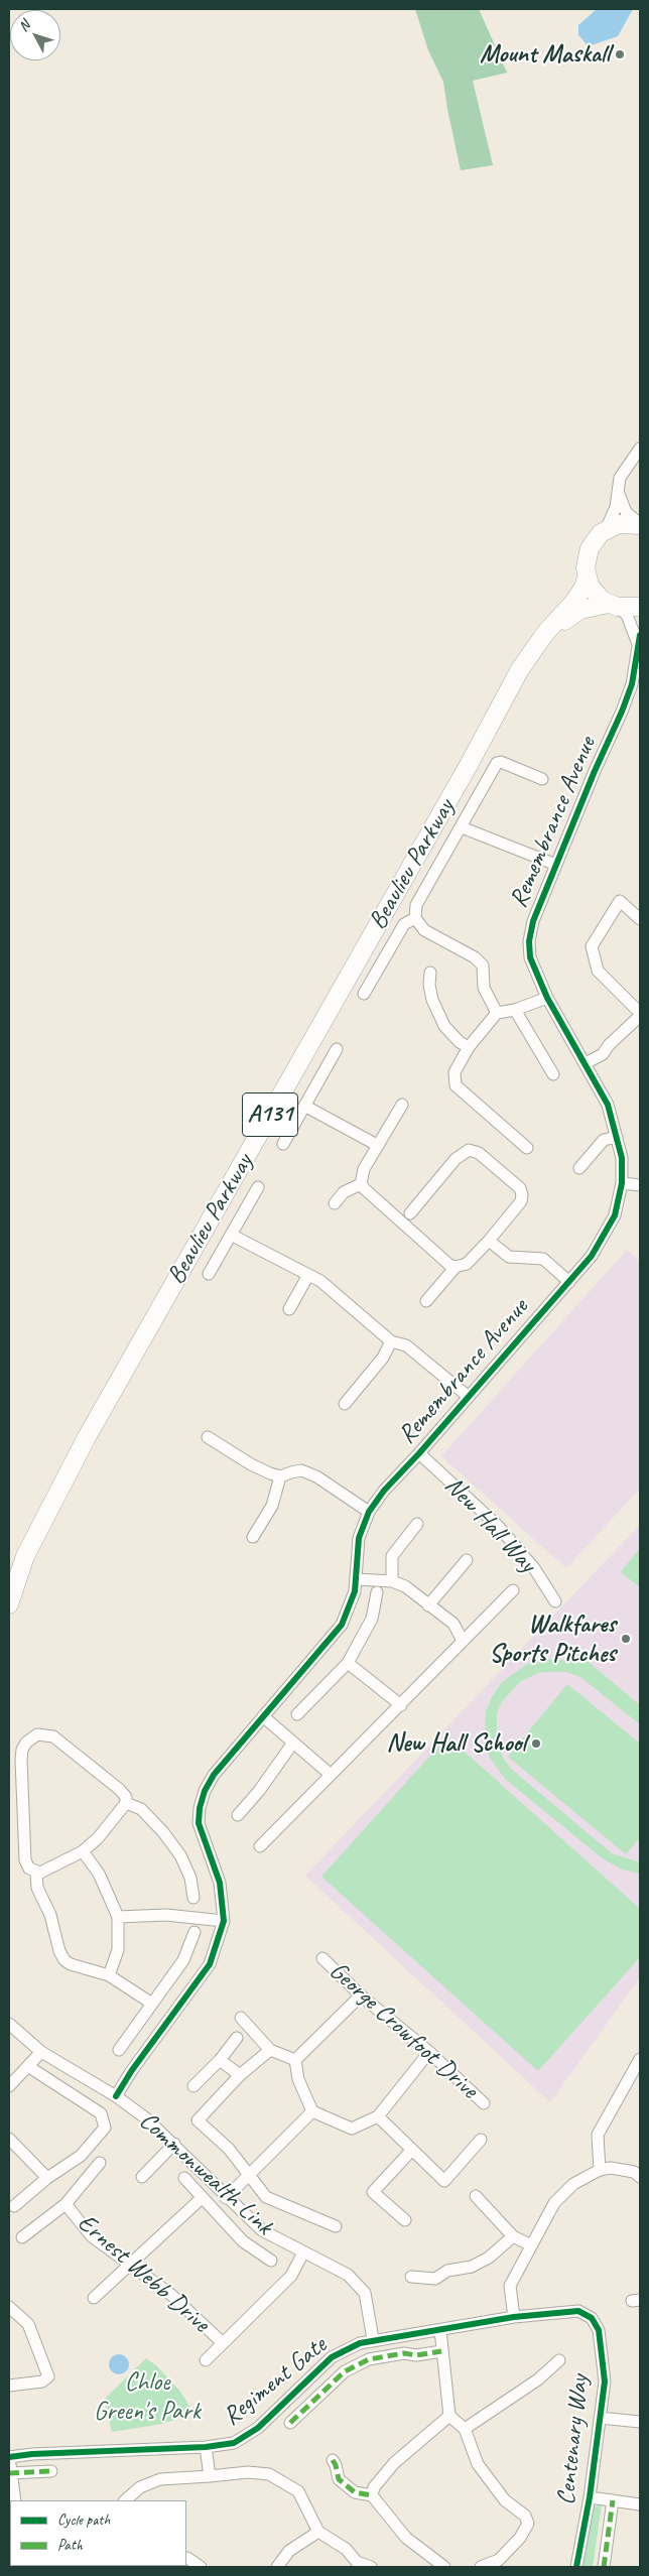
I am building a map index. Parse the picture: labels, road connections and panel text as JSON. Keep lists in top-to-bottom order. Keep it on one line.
{"streets":{"highway":["Beaulieu Parkway","A131"],"street":["Remembrance Avenue","New Hall Way","George Crowfoot Drive","Commonwealth Link","Ernest Webb Drive","Regiment Gate","Centenary Way"]},"crossings":[["Remembrance Avenue","Beaulieu Parkway"],["Remembrance Avenue","New Hall Way"],["Remembrance Avenue","Commonwealth Link"],["Commonwealth Link","Regiment Gate"],["Regiment Gate","Centenary Way"]],"parks":["Chloe Green's Park"],"places":["Mount Maskall","Walkfares Sports Pitches","New Hall School"],"legend":["Cycle path","Path"],"north":"top left"}
